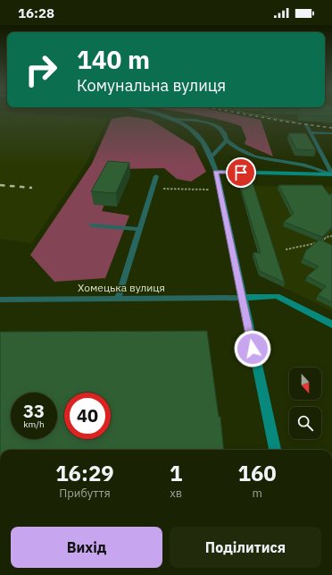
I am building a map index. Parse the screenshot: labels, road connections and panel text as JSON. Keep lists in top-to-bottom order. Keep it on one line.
{"streets":{"street":["Хомецька вулиця"]},"north":"bottom","page":{"status":"16:28","turn":["140 m","Комунальна вулиця"],"speed":"33 km/h","limit":"40","eta":["16:29","Прибуття","1","хв","160","m"],"buttons":["Вихід","Поділитися"]}}
